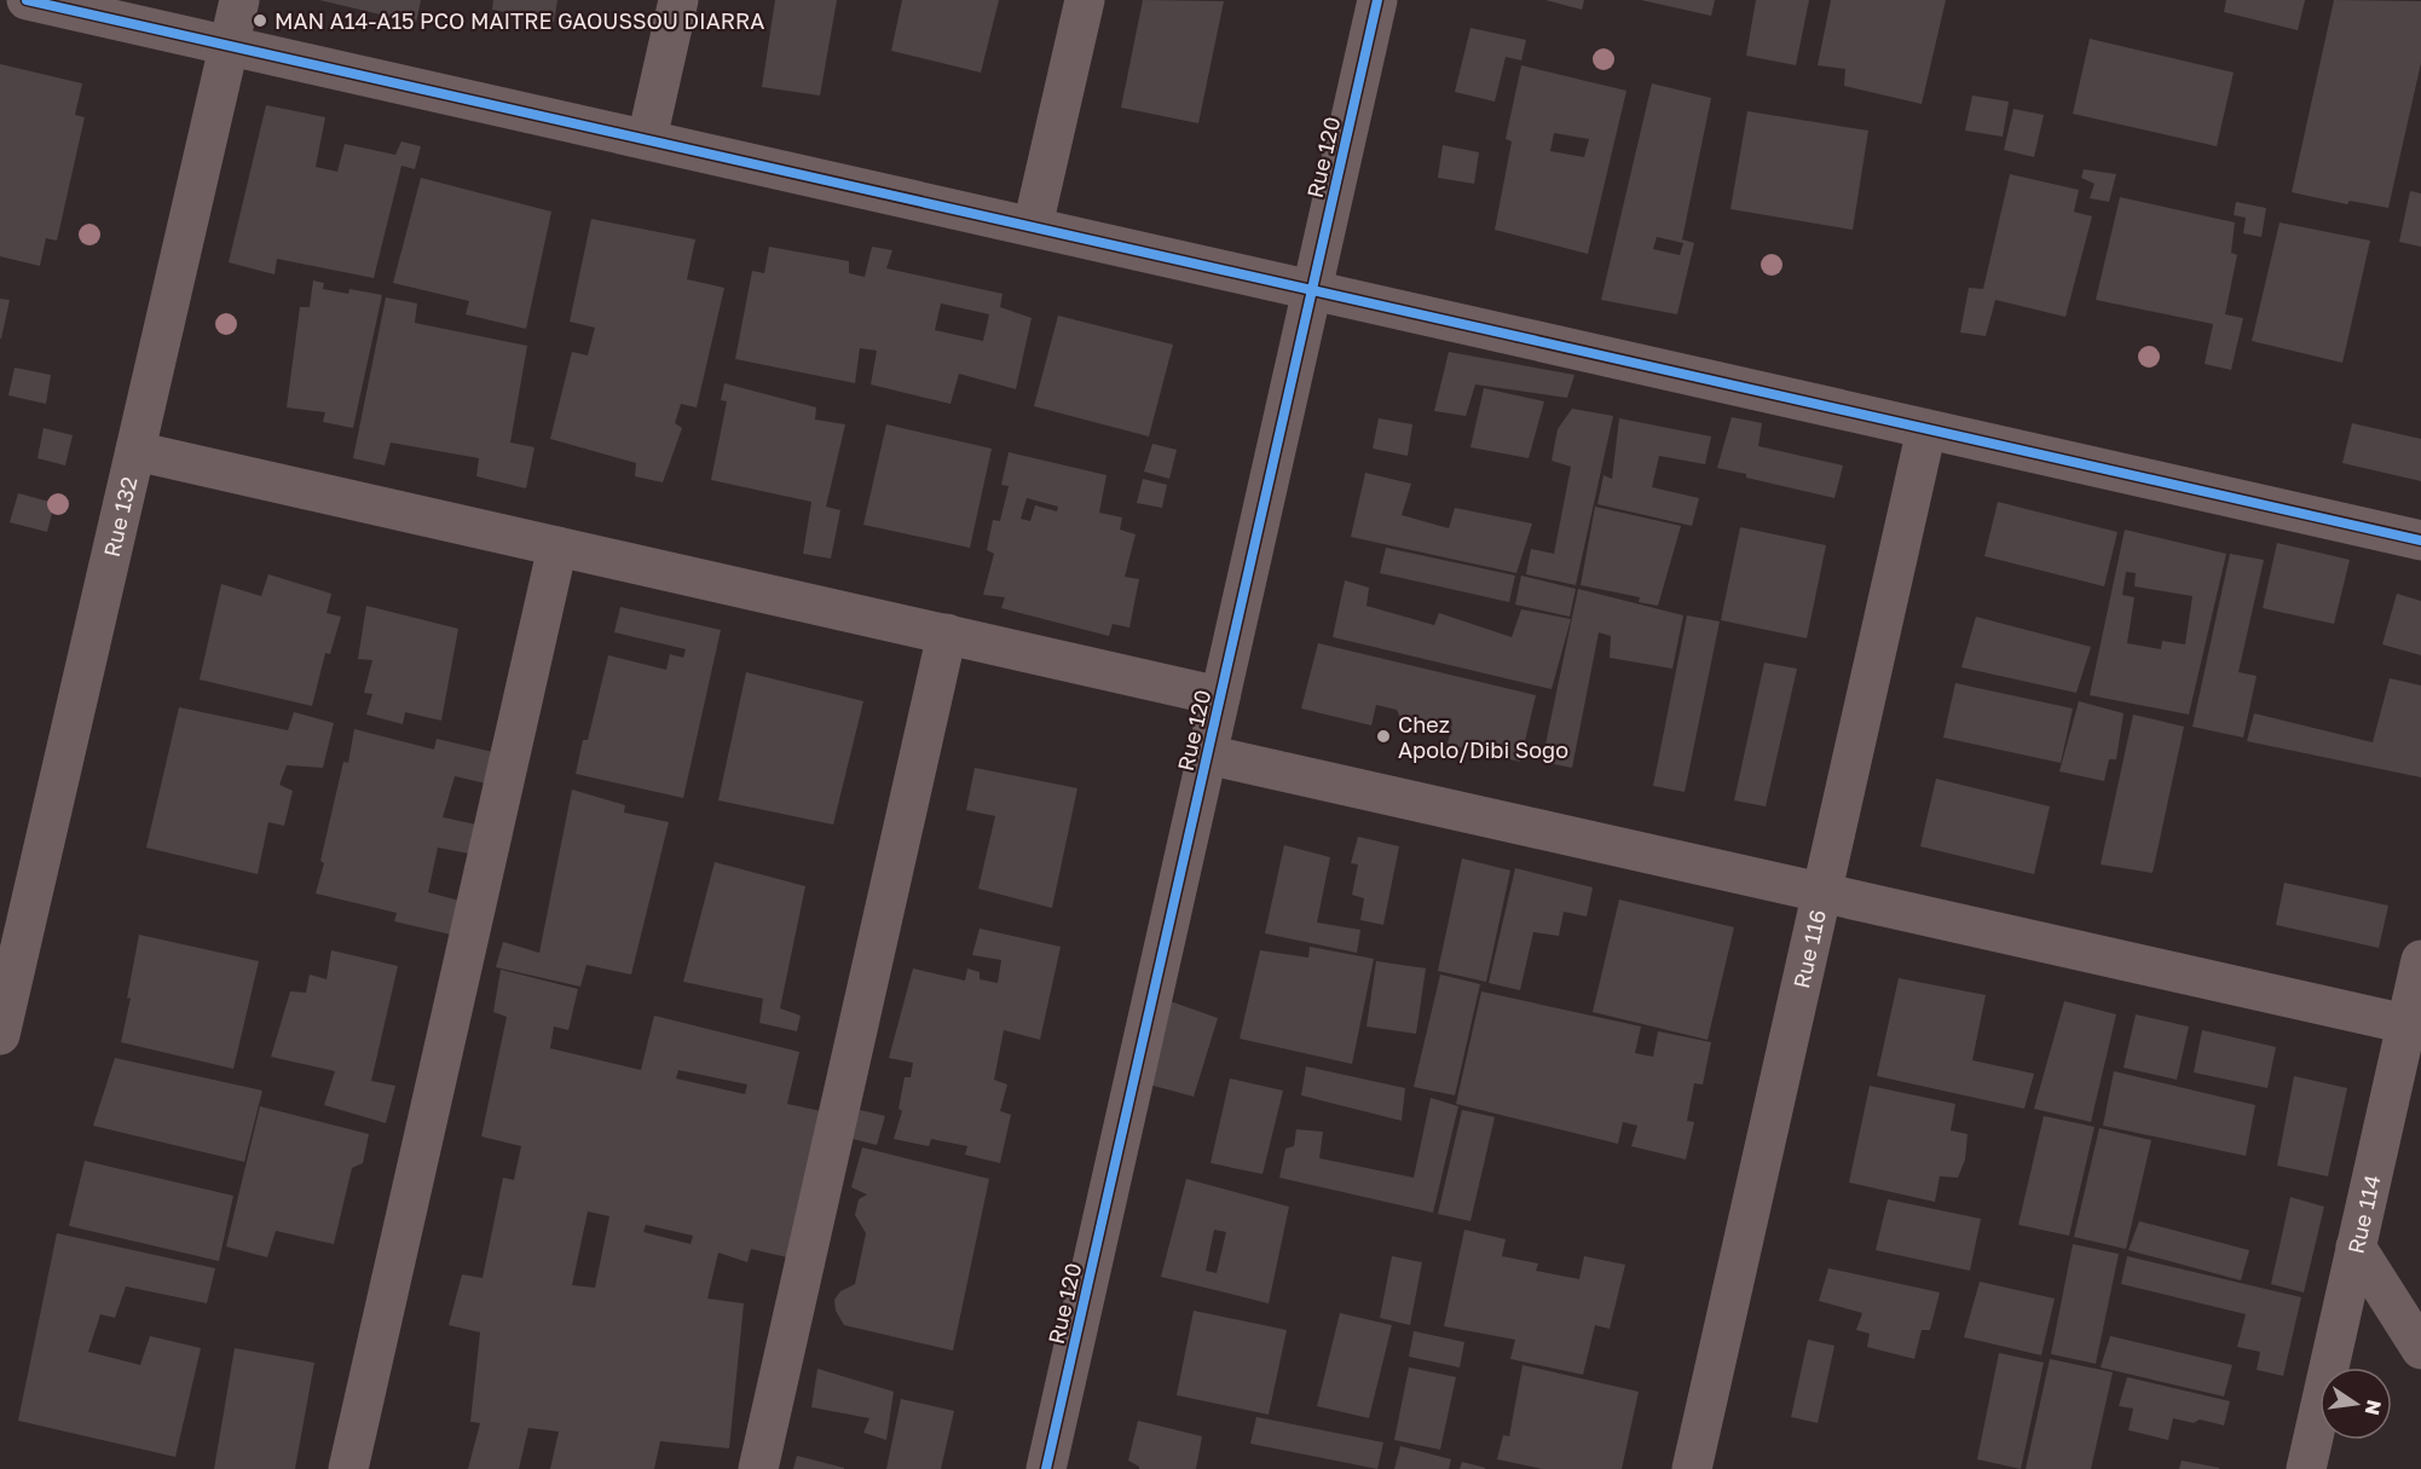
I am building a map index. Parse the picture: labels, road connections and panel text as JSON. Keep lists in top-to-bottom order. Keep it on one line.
{"streets":{"street":["Rue 120","Rue 132","Rue 116","Rue 114"]},"places":["MAN A14-A15 PCO MAITRE GAOUSSOU DIARRA","Chez Apolo/Dibi Sogo"],"north":"right"}
